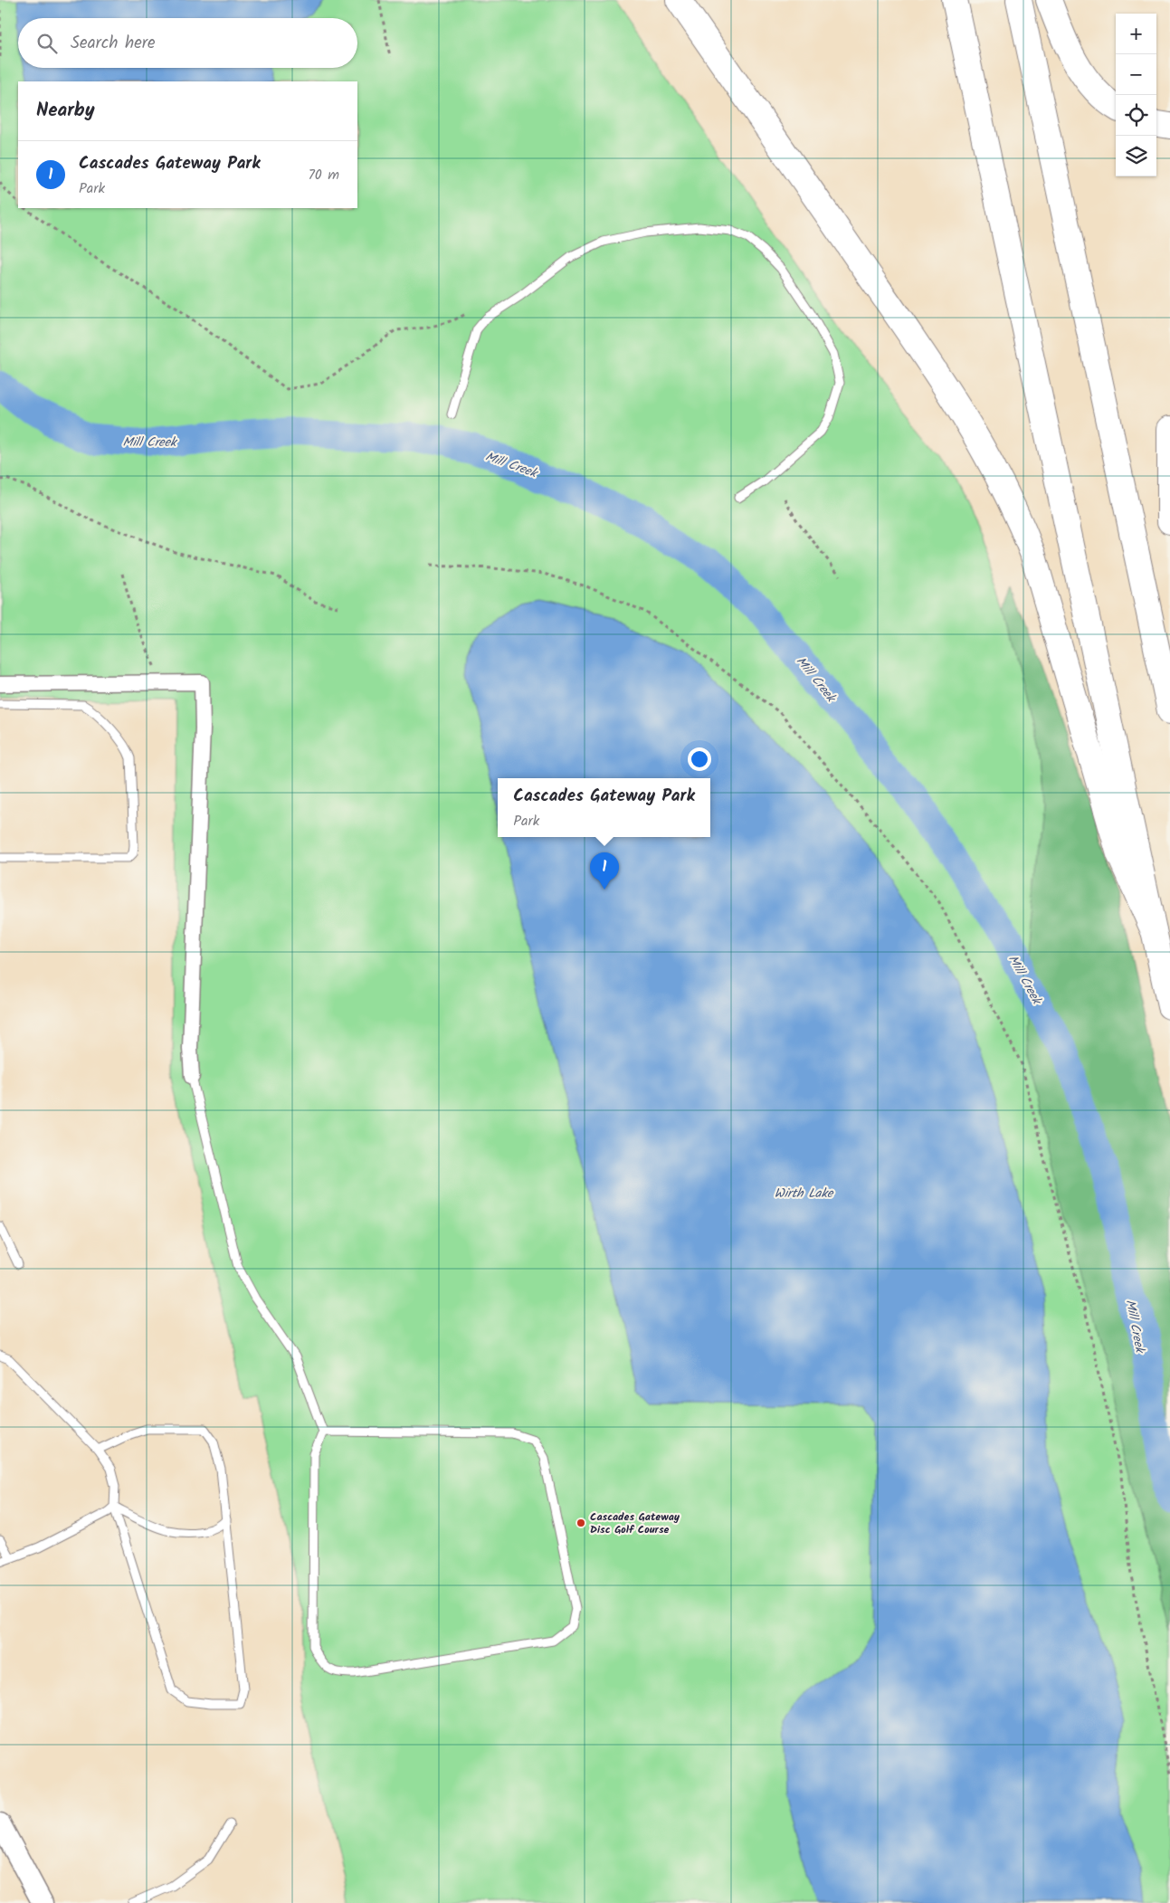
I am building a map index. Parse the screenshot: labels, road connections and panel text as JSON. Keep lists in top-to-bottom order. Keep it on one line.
{"water":["Mill Creek","Wirth Lake"],"places":["Cascades Gateway Disc Golf Course"],"page":{"map_buttons":["+","−"],"search":"Search here","heading":"Nearby","list":[{"mark":"1","name":"Cascades Gateway Park","note":"Park","value":"70 m"}],"popup":["Cascades Gateway Park","Park"],"pins":"1"}}
